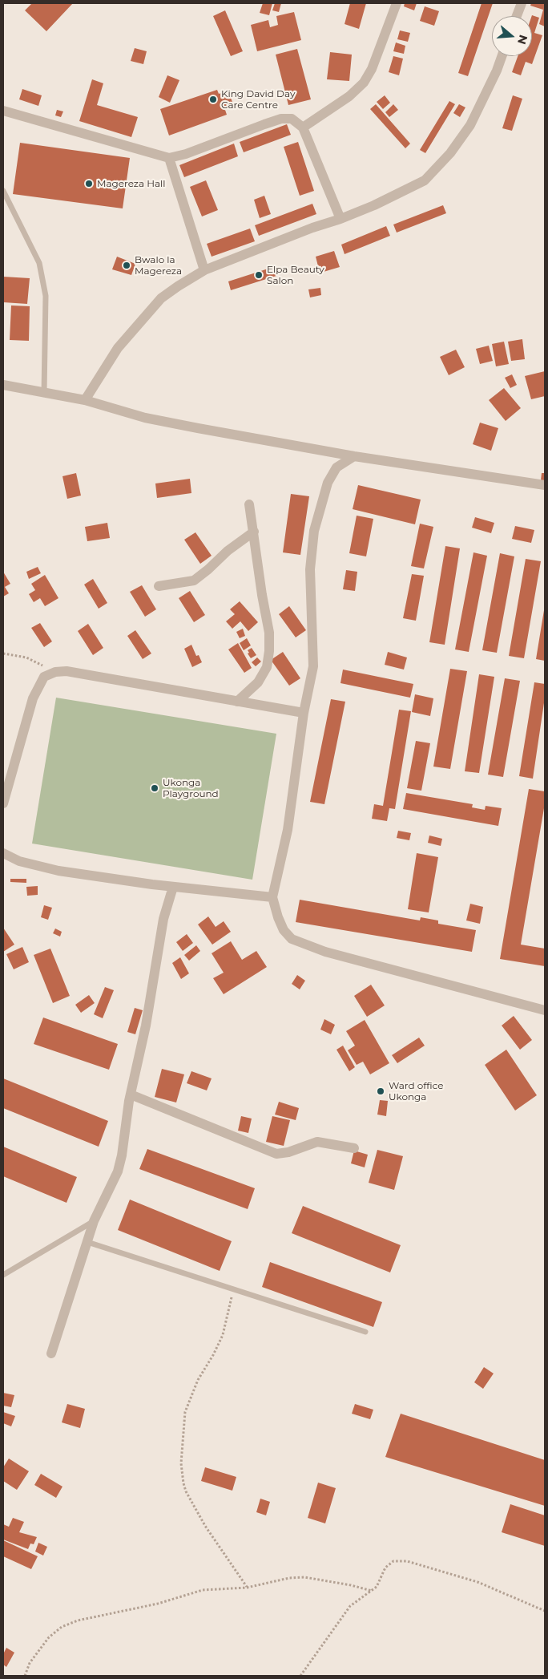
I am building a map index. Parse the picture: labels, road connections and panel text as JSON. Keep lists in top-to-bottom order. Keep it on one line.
{"places":["King David Day Care Centre","Magereza Hall","Bwalo la Magereza","Elpa Beauty Salon","Ukonga Playground","Ward office Ukonga"],"north":"right"}
